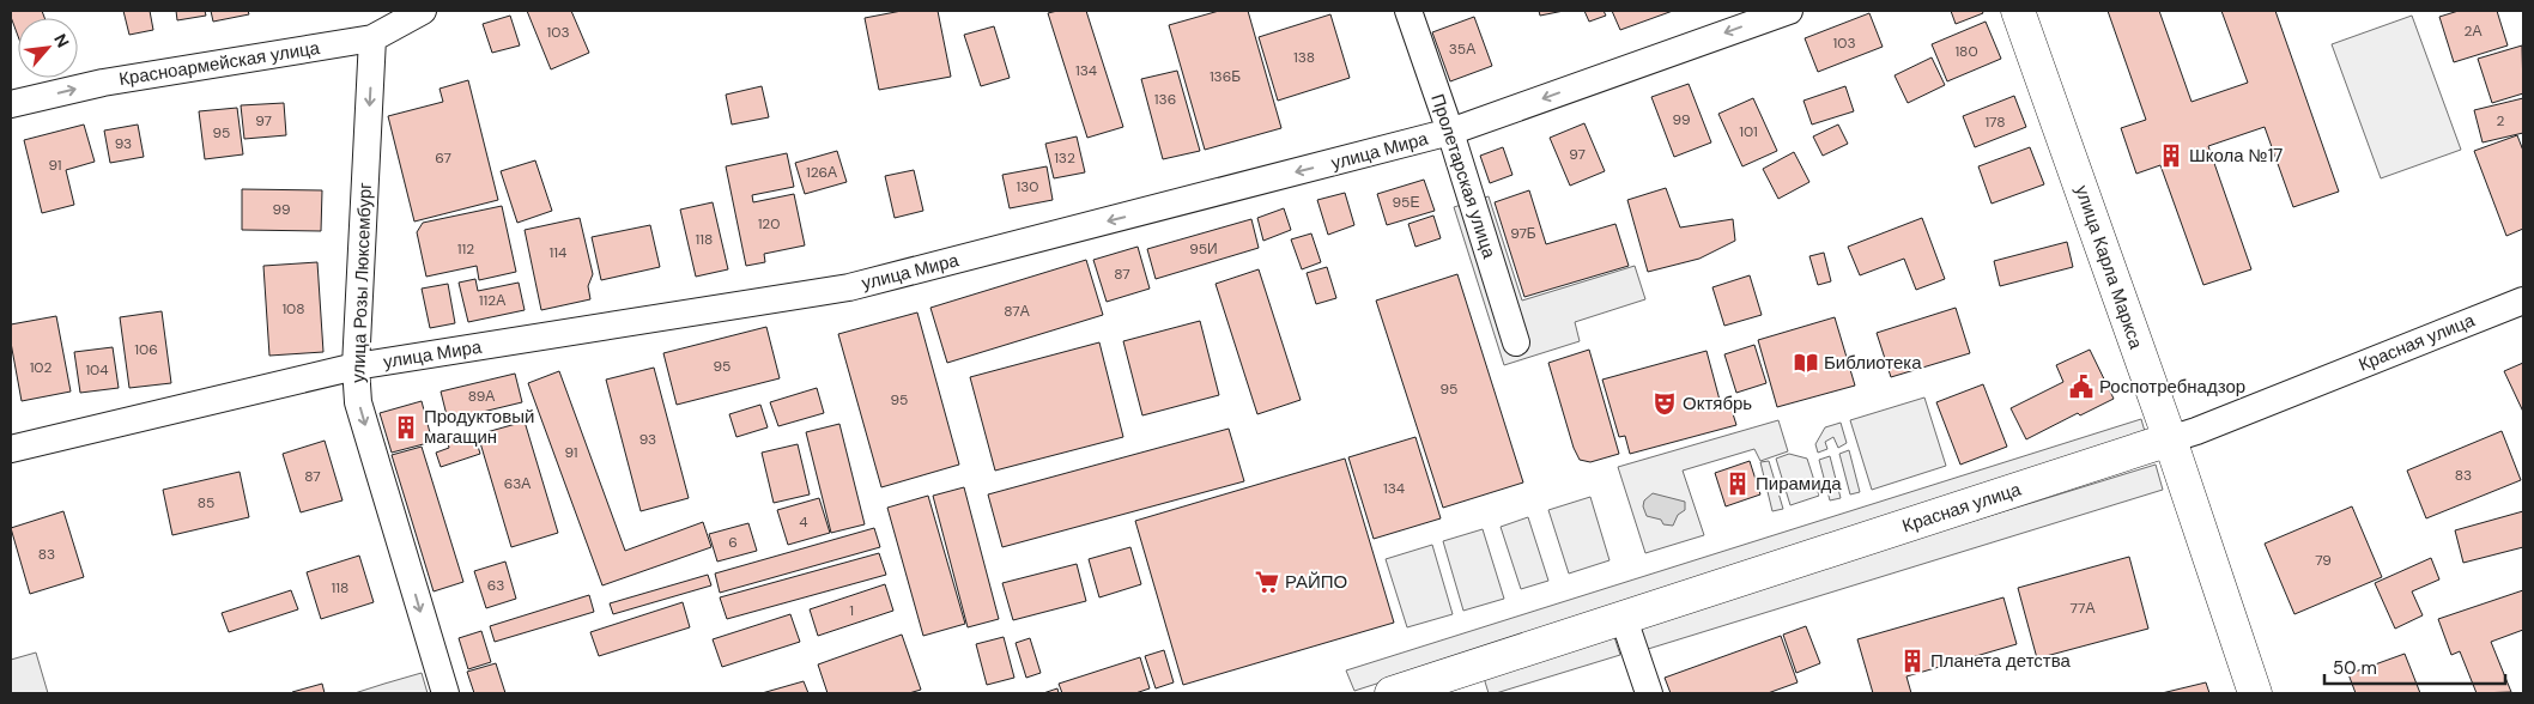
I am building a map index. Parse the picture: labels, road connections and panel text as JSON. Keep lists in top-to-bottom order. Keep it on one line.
{"streets":{"main road":["улица Карла Маркса","Красная улица"],"street":["Красноармейская улица","улица Мира","Пролетарская улица","улица Розы Люксембург"]},"crossings":[["Красноармейская улица","улица Розы Люксембург"],["улица Мира","Пролетарская улица"],["улица Мира","улица Розы Люксембург"],["улица Карла Маркса","Красная улица"]],"one_way":["Красноармейская улица","улица Мира","улица Розы Люксембург"],"places":{"building":["Школа №17","Продуктовый магащин","Пирамида","Планета детства"],"library":["Библиотека"],"public building":["Роспотребнадзор"],"theatre":["Октябрь"],"supermarket":["РАЙПО"]},"house_numbers":["2А","103","103","35А","180","138","134","136Б","136","99","97","2","178","101","95","93","97","67","132","91","126А","130","95Е","99","120","97Б","118","112","95И","114","87","112А","108","87А","106","95","102","104","95","89А","95","93","91","83","87","63А","134","85","4","6","83","79","63","118","77А","1"],"scale_bar":"50 m","north":"top right"}
